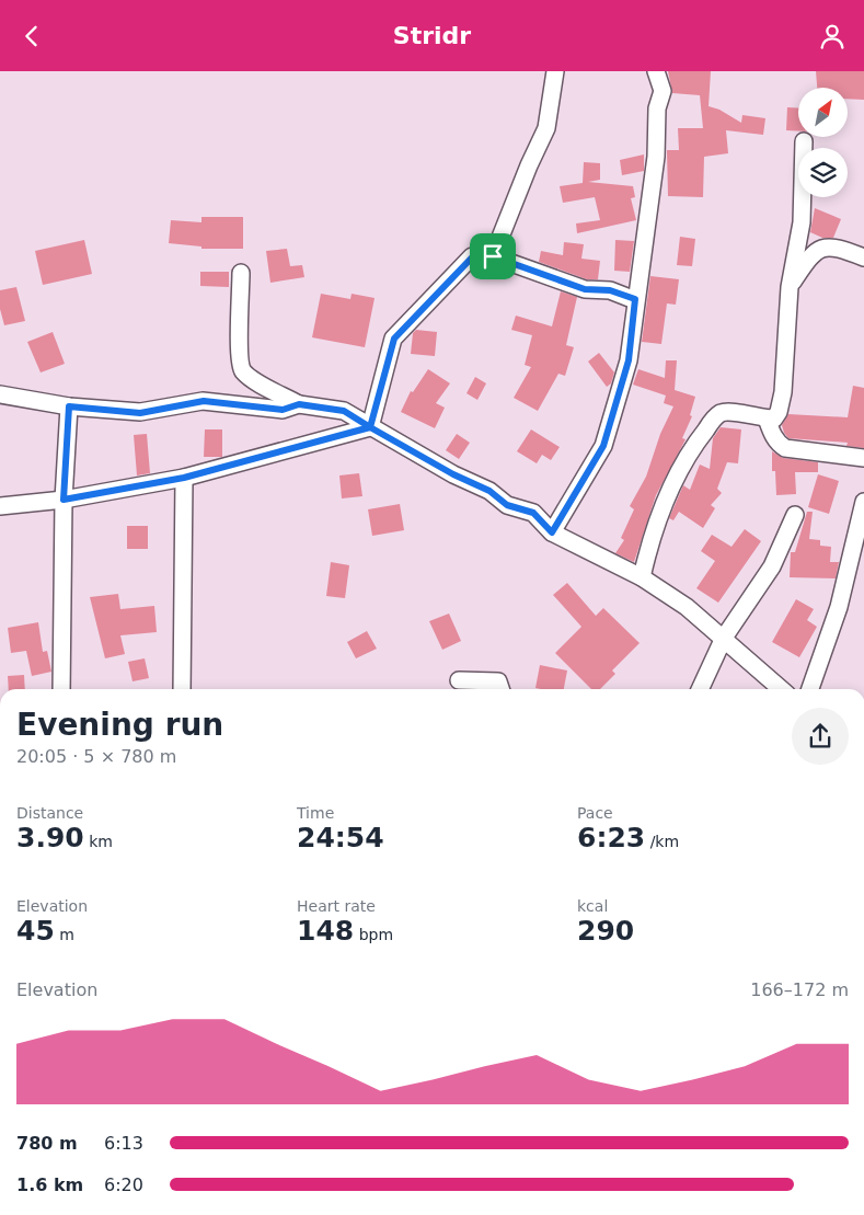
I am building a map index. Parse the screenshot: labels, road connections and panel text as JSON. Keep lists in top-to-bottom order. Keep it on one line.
{"north":"top right","page":{"header":"Stridr","heading":["Evening run","20:05 · 5 × 780 m"],"stats":[["Distance","3.90 km"],["Time","24:54"],["Pace","6:23 /km"],["Elevation","45 m"],["Heart rate","148 bpm"],["kcal","290"]],"chart":["Elevation","166–172 m"],"list":[{"name":"780 m","note":"6:13"},{"name":"1.6 km","note":"6:20"}]}}
